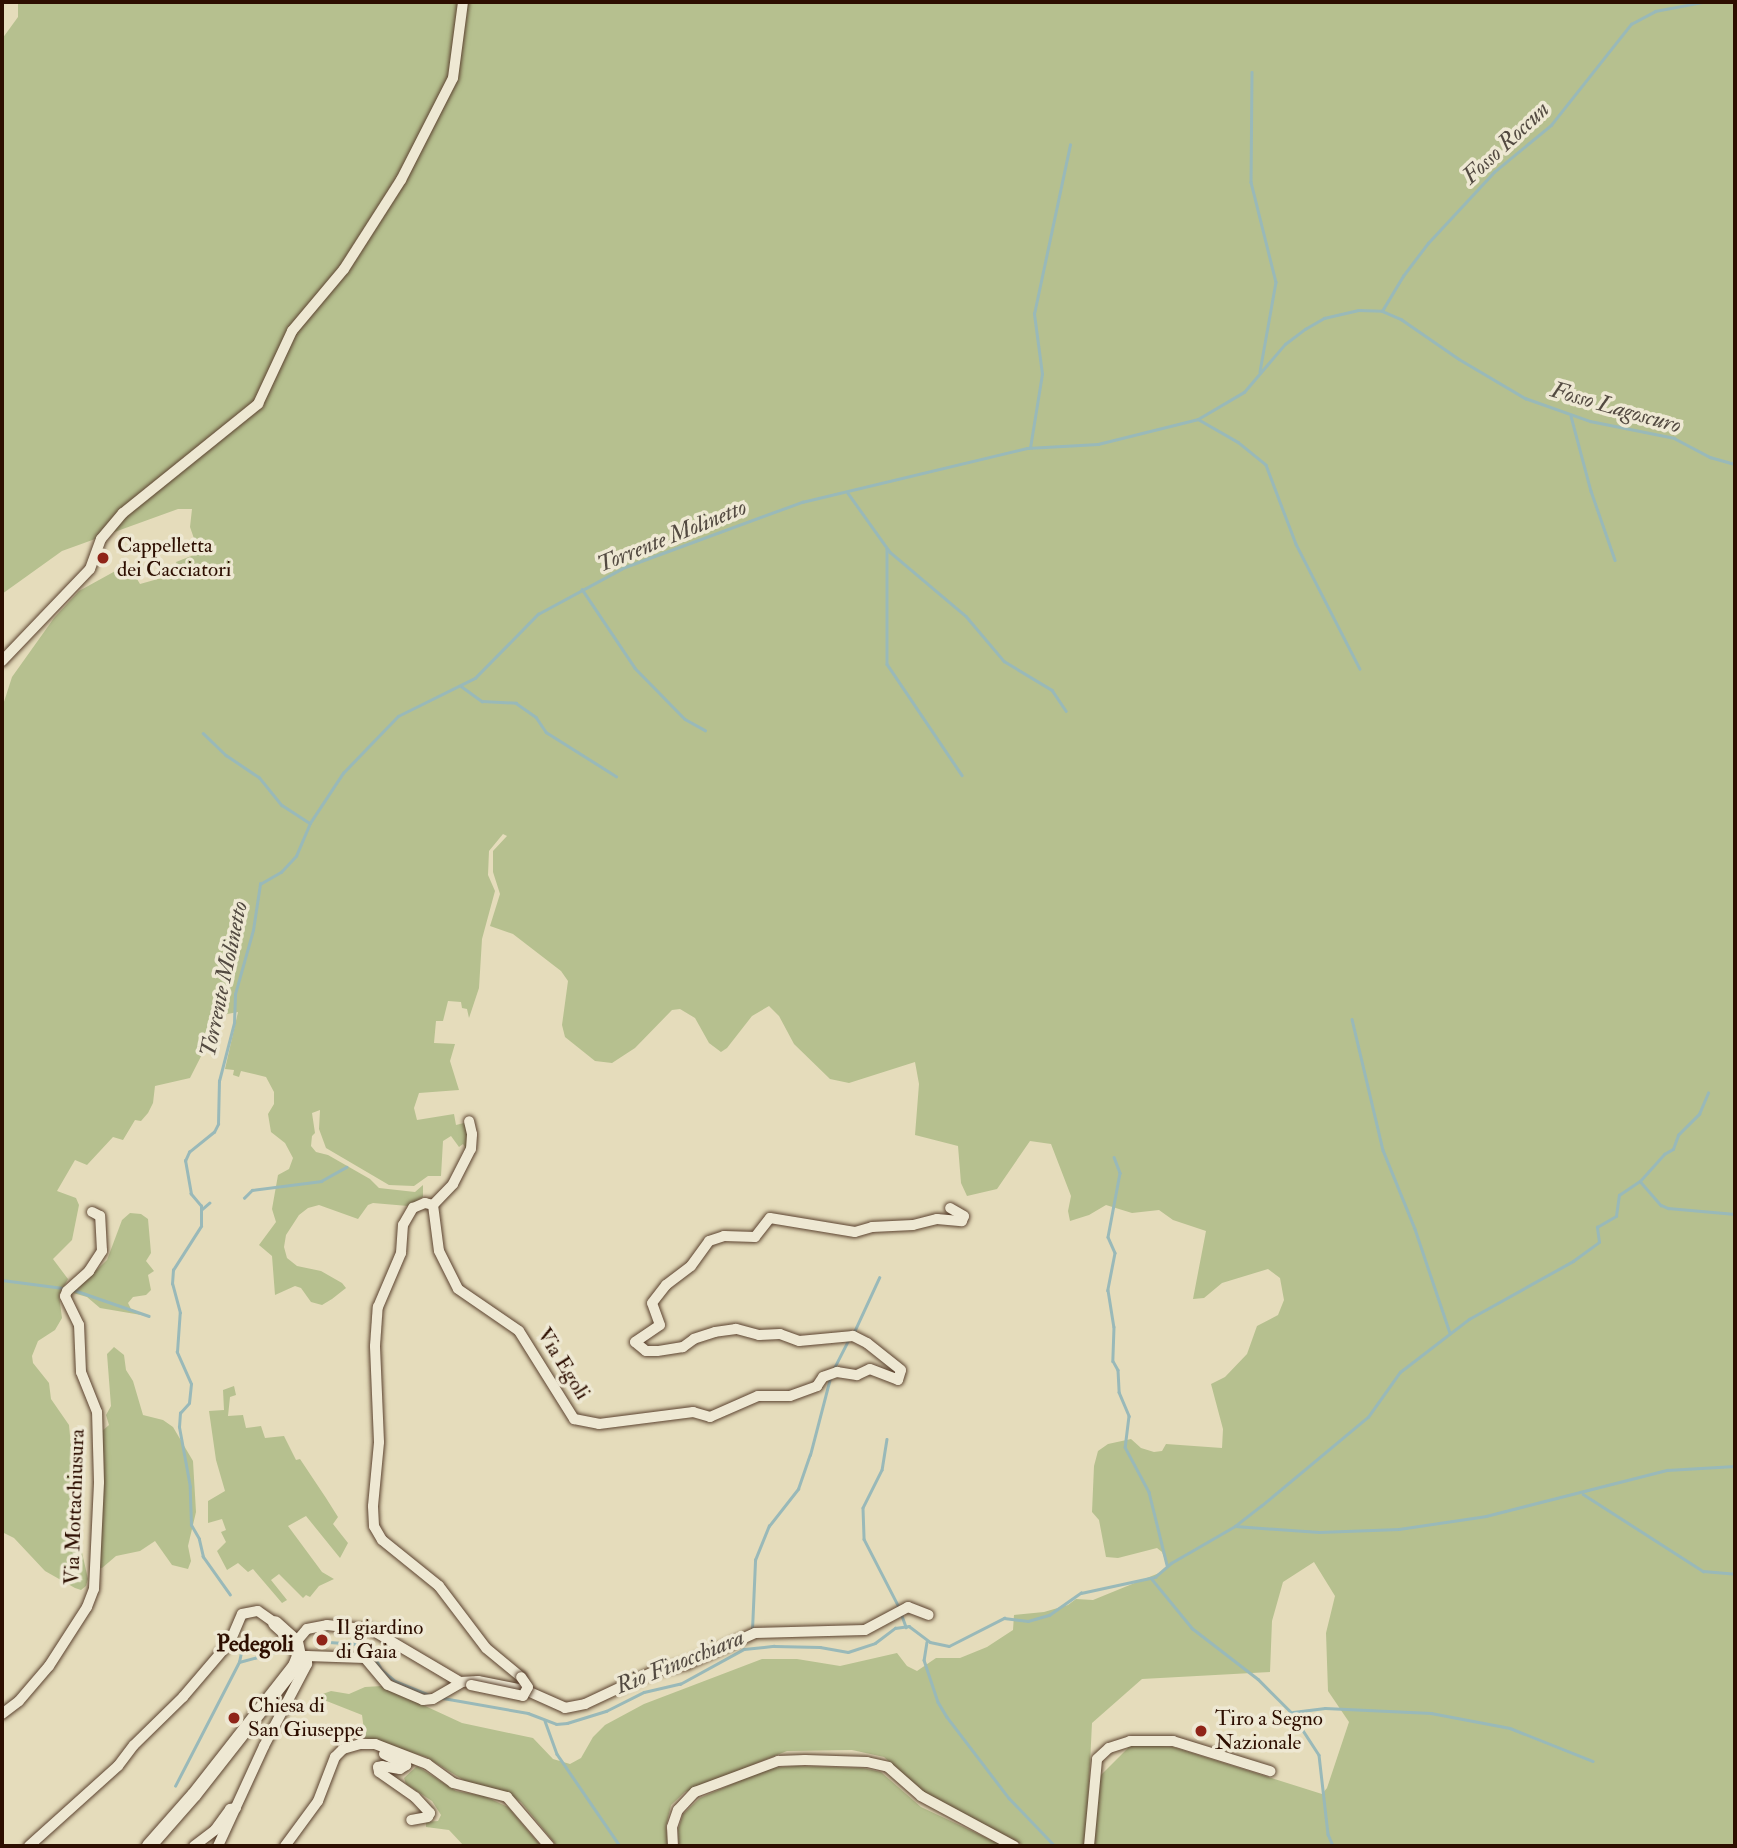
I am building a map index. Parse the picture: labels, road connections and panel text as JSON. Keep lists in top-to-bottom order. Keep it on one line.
{"streets":{"street":["Via Egoli","Via Mottachiusura"]},"districts":["Pedegoli"],"water":["Fosso Roccun","Fosso Lagoscuro","Torrente Molinetto","Rio Finocchiara"],"places":["Cappelletta dei Cacciatori","Il giardino di Gaia","Chiesa di San Giuseppe","Tiro a Segno Nazionale"]}
